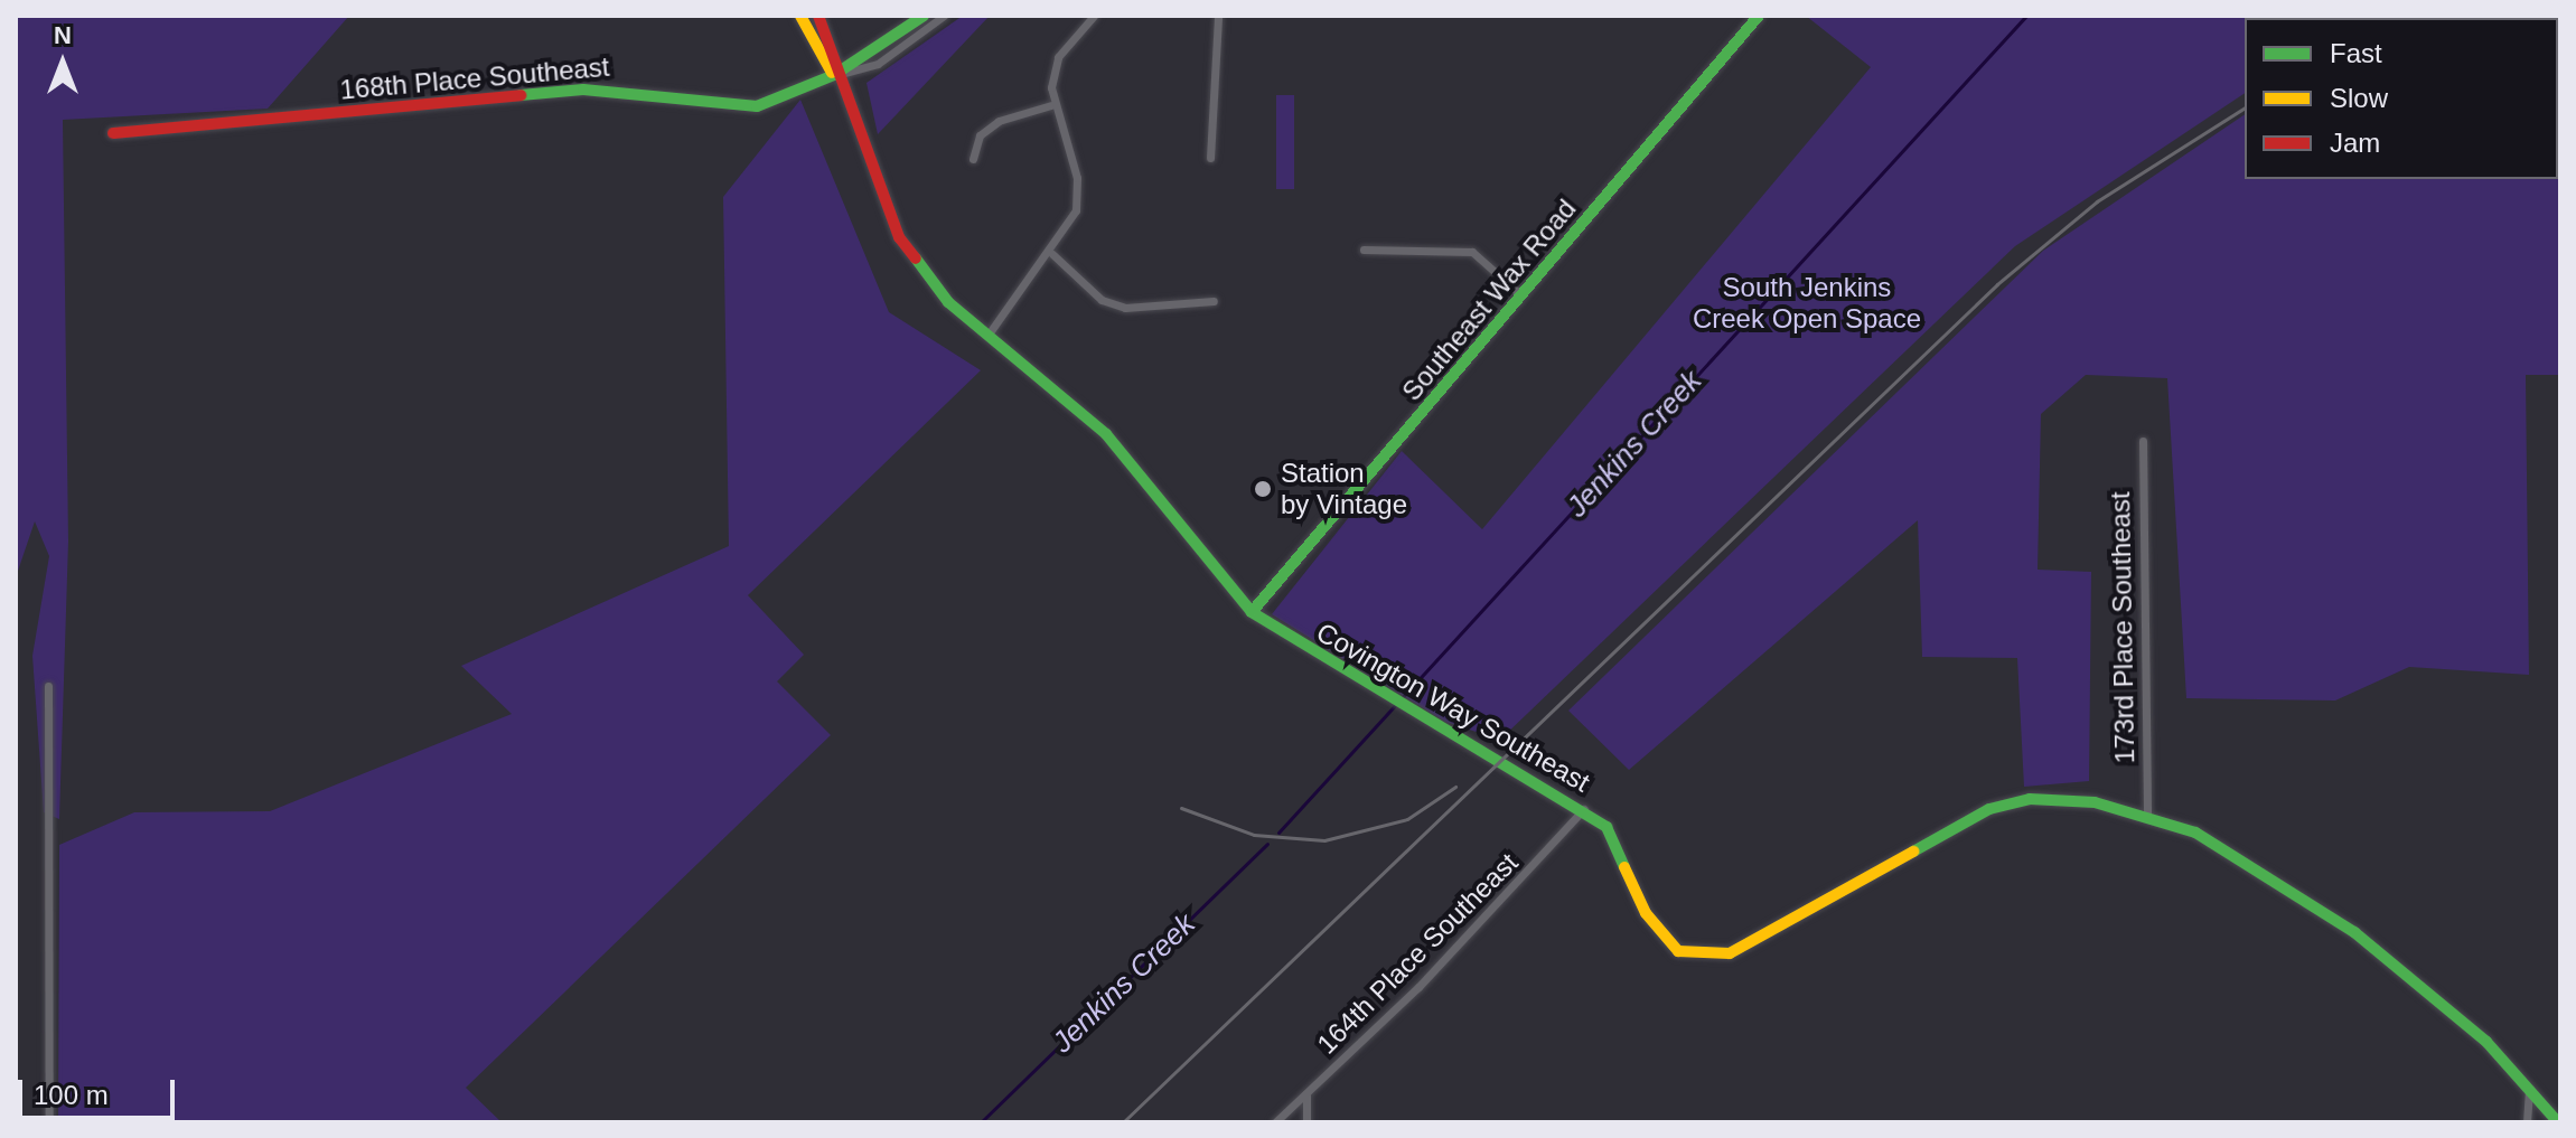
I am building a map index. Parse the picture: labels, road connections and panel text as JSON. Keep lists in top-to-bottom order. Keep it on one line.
{"streets":{"street":["168th Place Southeast","Southeast Wax Road","173rd Place Southeast","Covington Way Southeast","164th Place Southeast"]},"crossings":[["168th Place Southeast","Covington Way Southeast"],["Southeast Wax Road","Covington Way Southeast"],["173rd Place Southeast","Covington Way Southeast"],["Covington Way Southeast","164th Place Southeast"]],"water":["Jenkins Creek"],"parks":["South Jenkins Creek Open Space"],"places":["Station by Vintage"],"legend":["Fast","Slow","Jam"],"scale_bar":"100 m","north":"top"}
